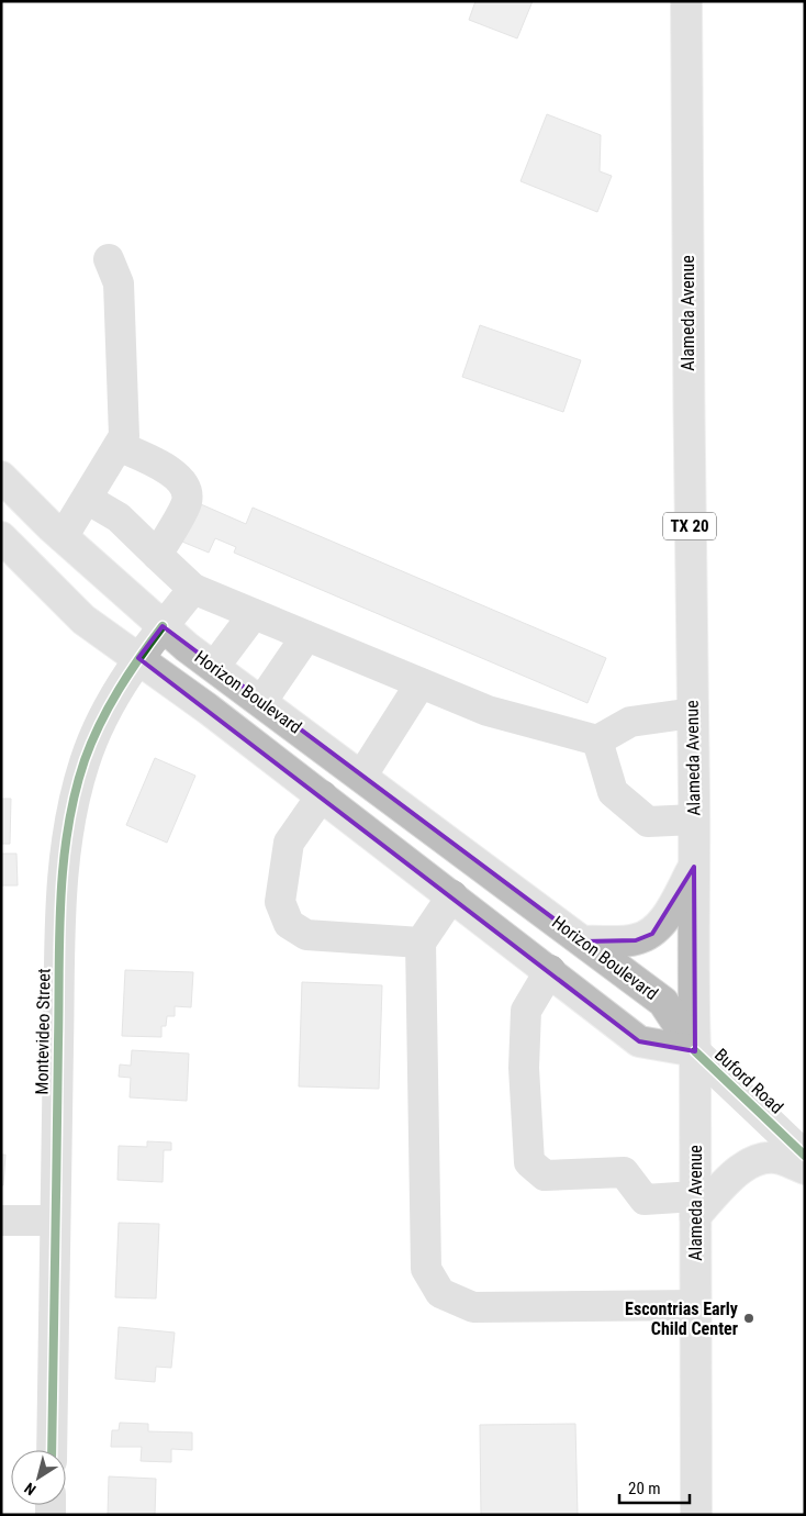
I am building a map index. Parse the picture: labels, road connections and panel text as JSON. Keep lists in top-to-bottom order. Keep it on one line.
{"streets":{"main road":["Alameda Avenue","TX 20","Horizon Boulevard","Montevideo Street","Buford Road"]},"crossings":[["Alameda Avenue","Horizon Boulevard"],["Alameda Avenue","Buford Road"],["Horizon Boulevard","Montevideo Street"],["Horizon Boulevard","Buford Road"]],"places":["Escontrias Early Child Center"],"scale_bar":"20 m","north":"bottom left"}
